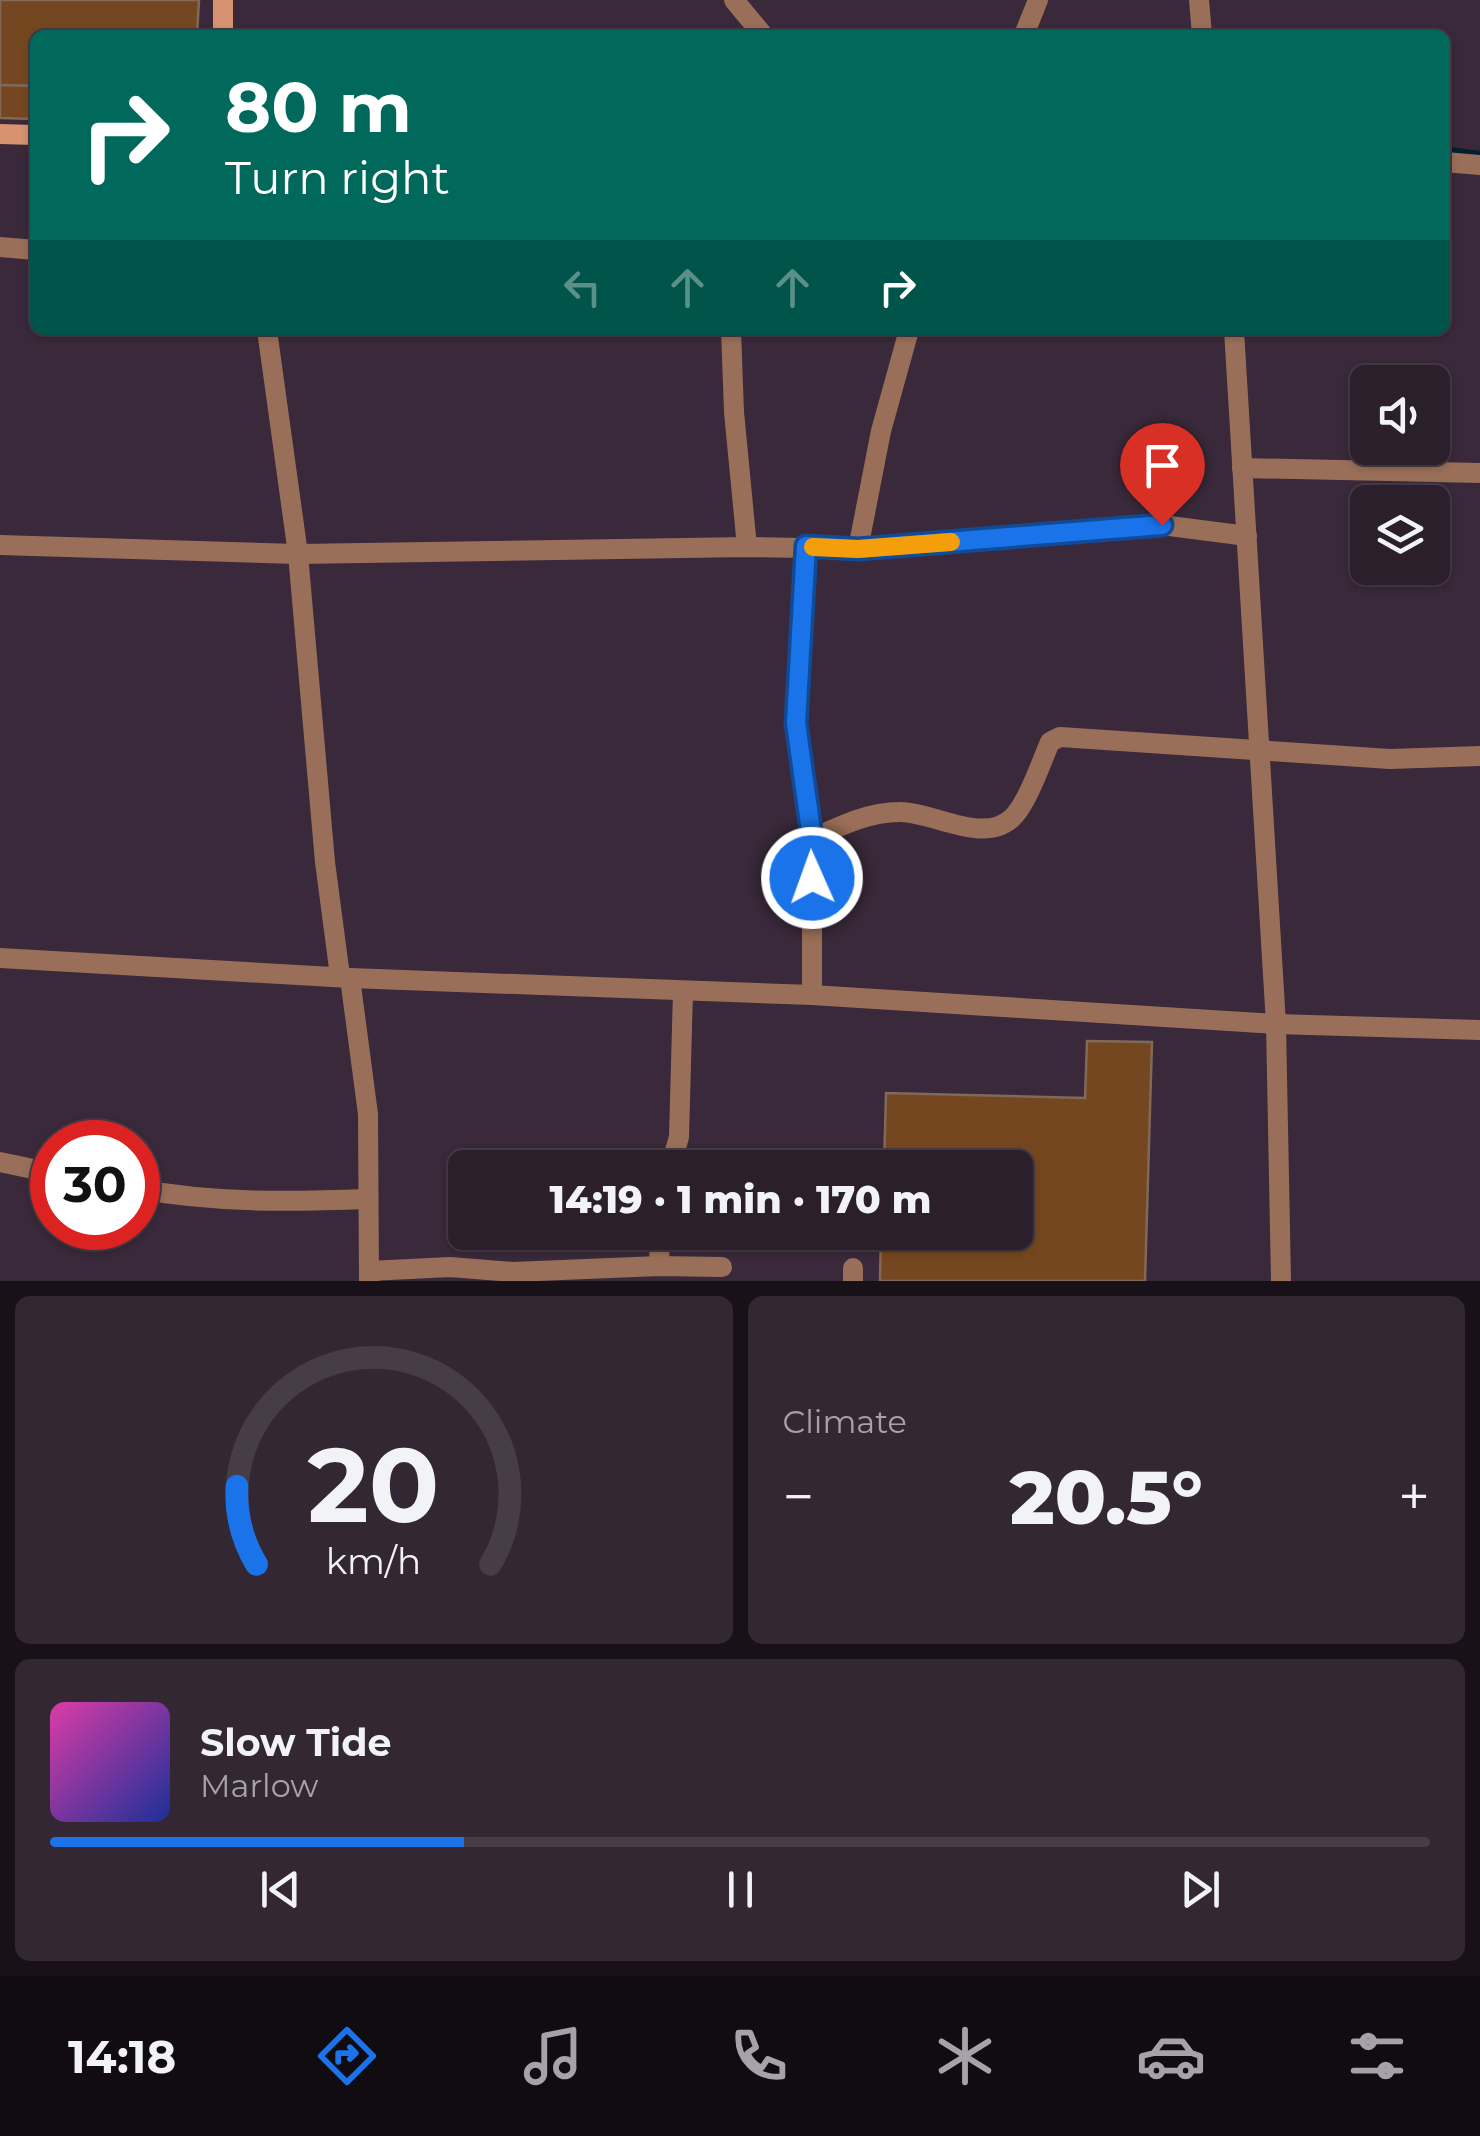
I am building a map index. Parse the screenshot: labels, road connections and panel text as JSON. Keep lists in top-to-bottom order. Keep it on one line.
{"page":{"turn":["80 m","Turn right"],"limit":"30","trip":"14:19 · 1 min · 170 m","tile":"Climate","heat":["−","20.5°","+"],"song":["Slow Tide","Marlow"],"tabs":"14:18","gauge":["20","km/h"]}}
